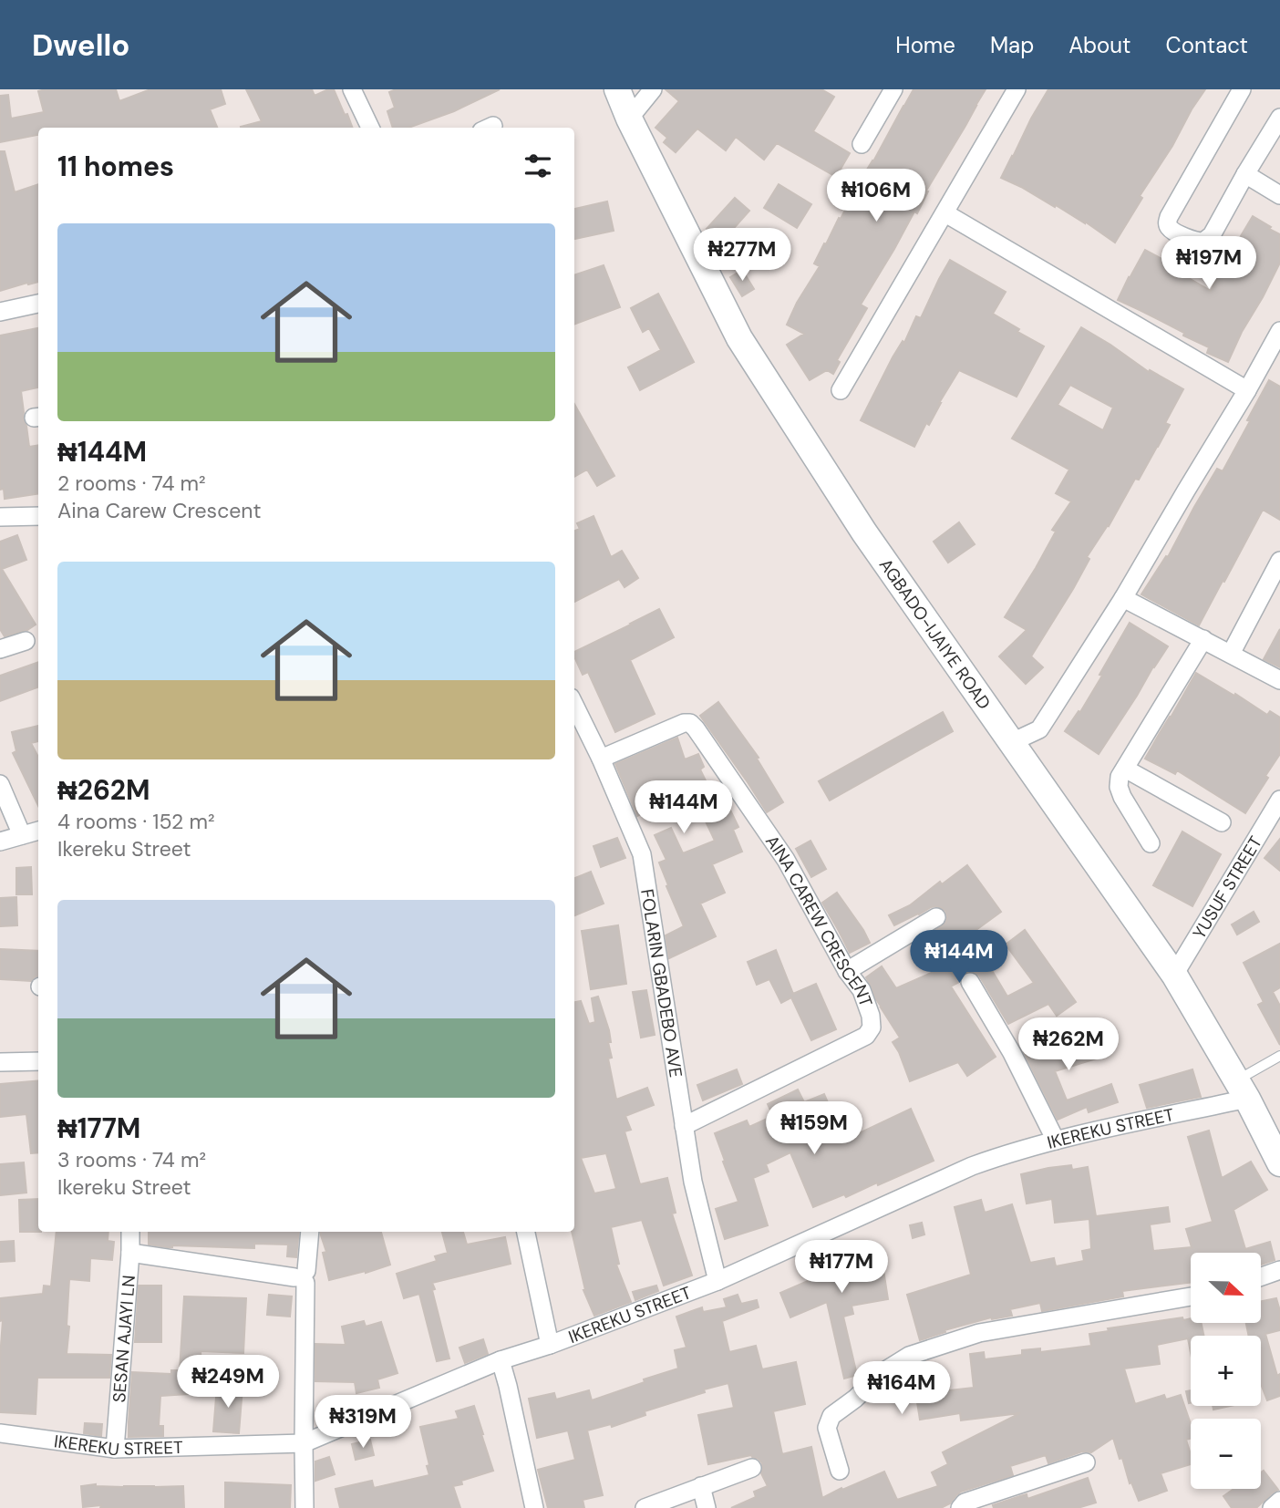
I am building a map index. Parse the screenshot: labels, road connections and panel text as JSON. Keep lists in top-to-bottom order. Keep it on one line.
{"streets":{"street":["AGBADO-IJAIYE ROAD","YUSUF STREET","AINA CAREW CRESCENT","FOLARIN GBADEBO AVE","IKEREKU STREET","SESAN AJAYI LN"]},"crossings":[["AGBADO-IJAIYE ROAD","YUSUF STREET"],["AGBADO-IJAIYE ROAD","IKEREKU STREET"],["AINA CAREW CRESCENT","FOLARIN GBADEBO AVE"],["FOLARIN GBADEBO AVE","IKEREKU STREET"],["IKEREKU STREET","SESAN AJAYI LN"]],"north":"right","page":{"header":"Dwello","nav":["Home","Map","About","Contact"],"heading":"11 homes","price":["₦106M","₦277M","₦197M","₦144M","₦144M","₦262M","₦159M","₦177M","₦249M","₦164M","₦319M"],"list":[{"name":"₦144M","note":"2 rooms · 74 m² · Aina Carew Crescent"},{"name":"₦262M","note":"4 rooms · 152 m² · Ikereku Street"},{"name":"₦177M","note":"3 rooms · 74 m² · Ikereku Street"}],"map_buttons":["+","−"]}}
